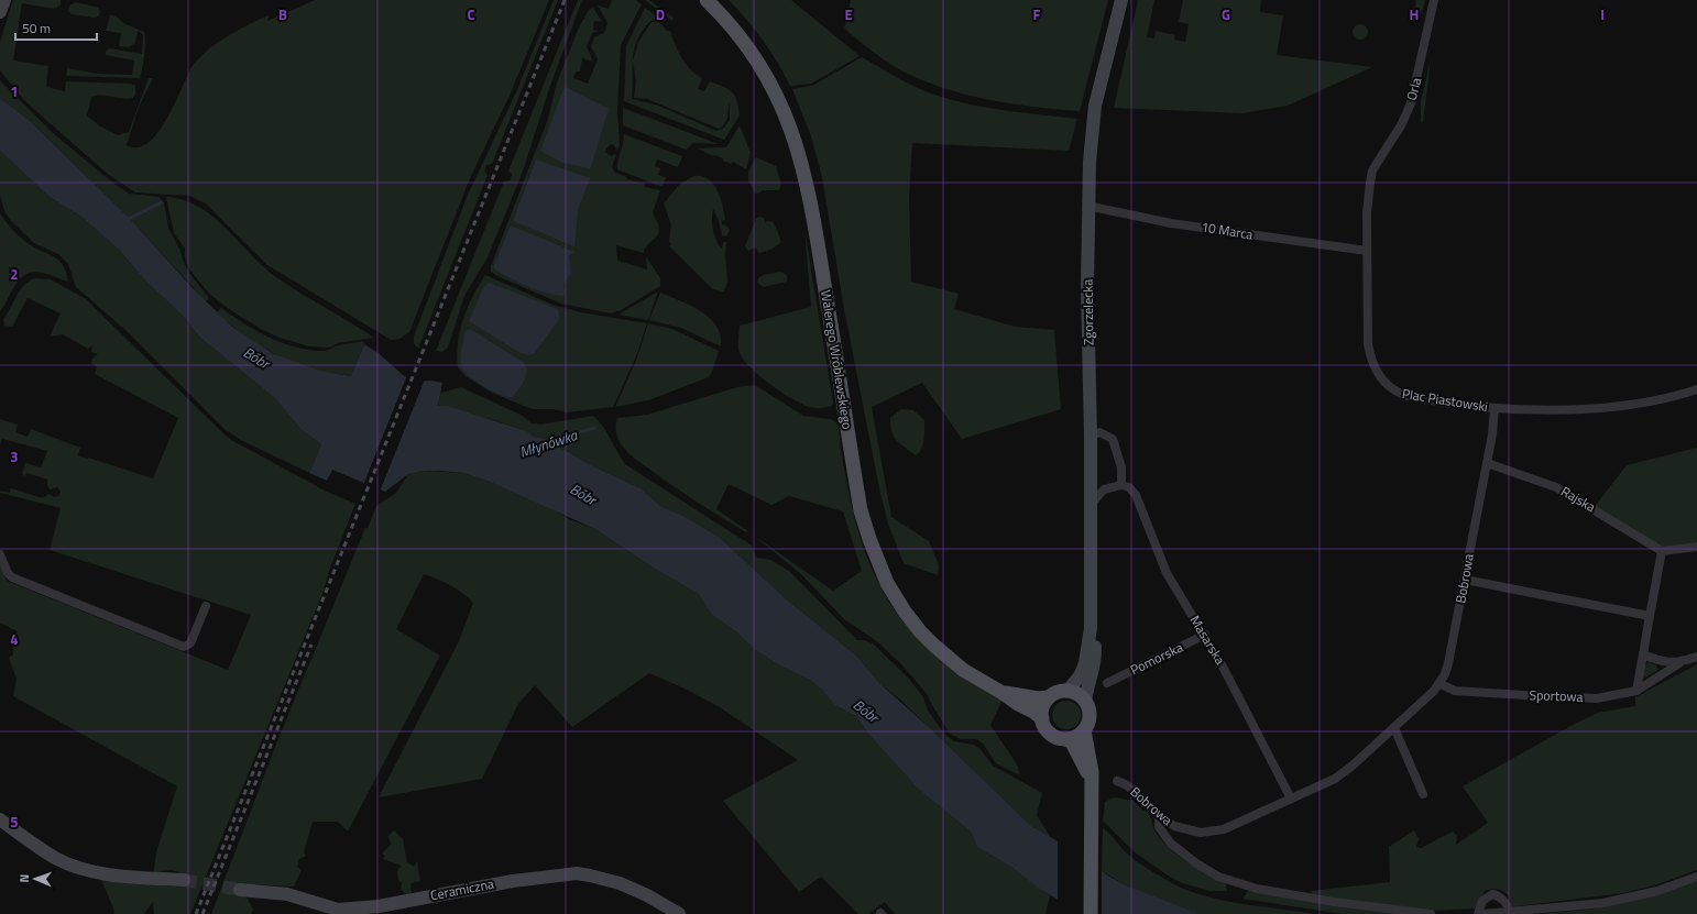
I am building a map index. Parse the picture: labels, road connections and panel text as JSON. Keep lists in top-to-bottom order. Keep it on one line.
{"streets":{"main road":["Walerego Wróblewskiego"],"street":["Orla","10 Marca","Zgorzelecka","Plac Piastowski","Rajska","Bobrowa","Masarska","Pomorska","Sportowa","Ceramiczna"]},"crossings":[["Orla","Plac Piastowski"],["10 Marca","Zgorzelecka"],["10 Marca","Plac Piastowski"],["Zgorzelecka","Walerego Wróblewskiego"],["Plac Piastowski","Bobrowa"],["Rajska","Bobrowa"],["Bobrowa","Masarska"],["Bobrowa","Sportowa"],["Masarska","Pomorska"]],"water":["Bóbr","Młynówka"],"scale_bar":"50 m","north":"left","grid":{"columns":["B","C","D","E","F","G","H","I"],"rows":["1","2","3","4","5"]}}
